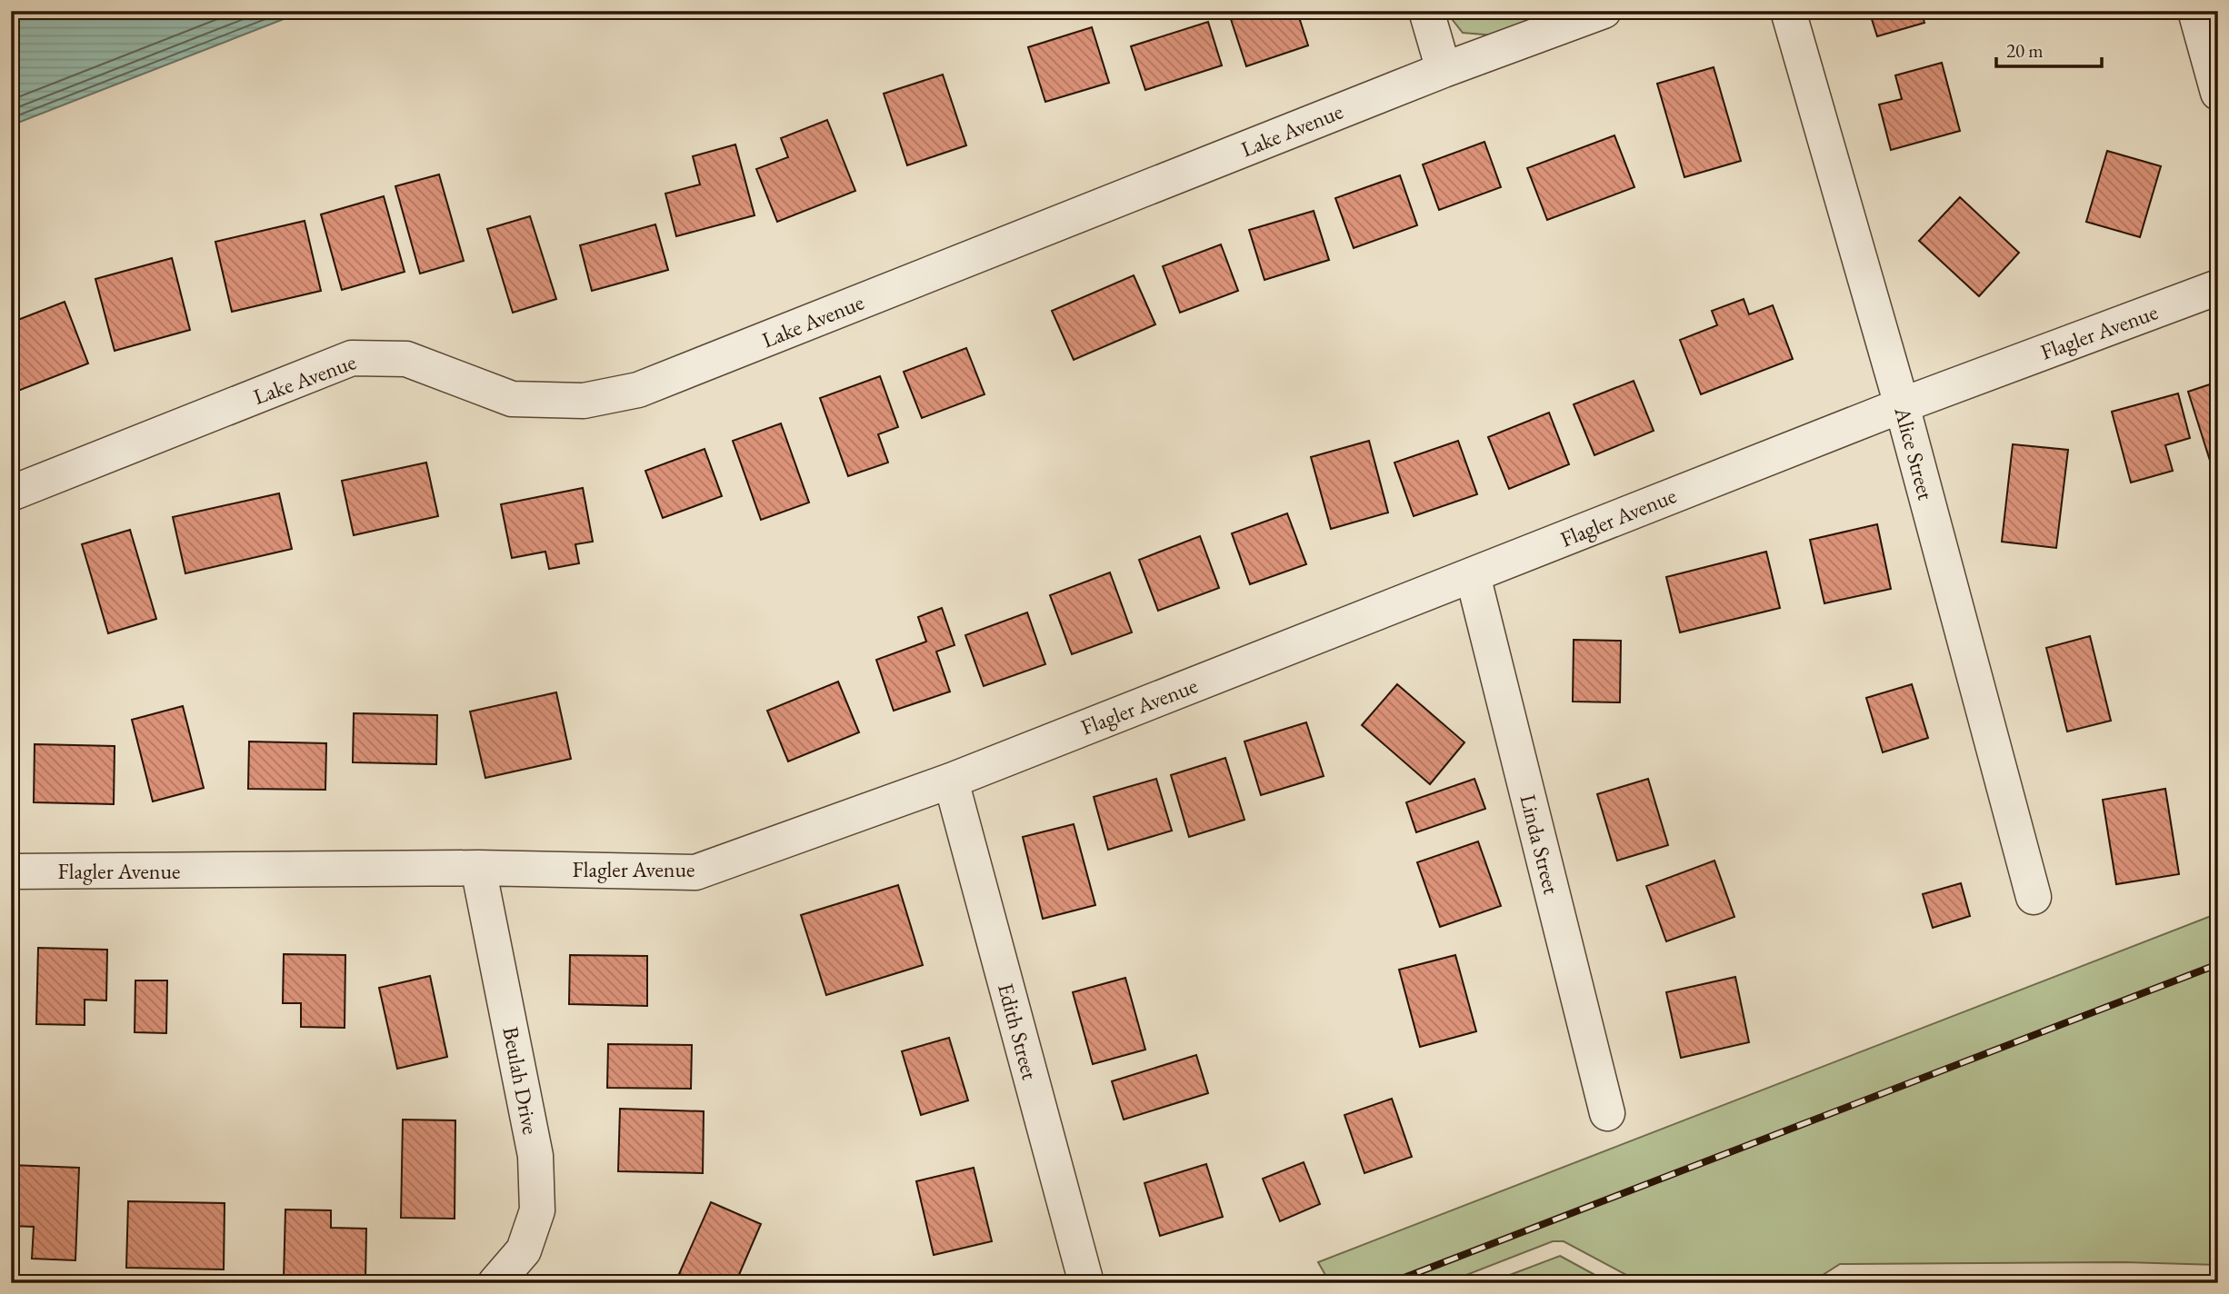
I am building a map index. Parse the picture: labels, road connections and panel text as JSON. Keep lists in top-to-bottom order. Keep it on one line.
{"streets":{"street":["Lake Avenue","Flagler Avenue","Alice Street","Linda Street","Edith Street","Beulah Drive"]},"crossings":[["Flagler Avenue","Alice Street"],["Flagler Avenue","Linda Street"],["Flagler Avenue","Edith Street"],["Flagler Avenue","Beulah Drive"]],"scale_bar":"20 m"}
